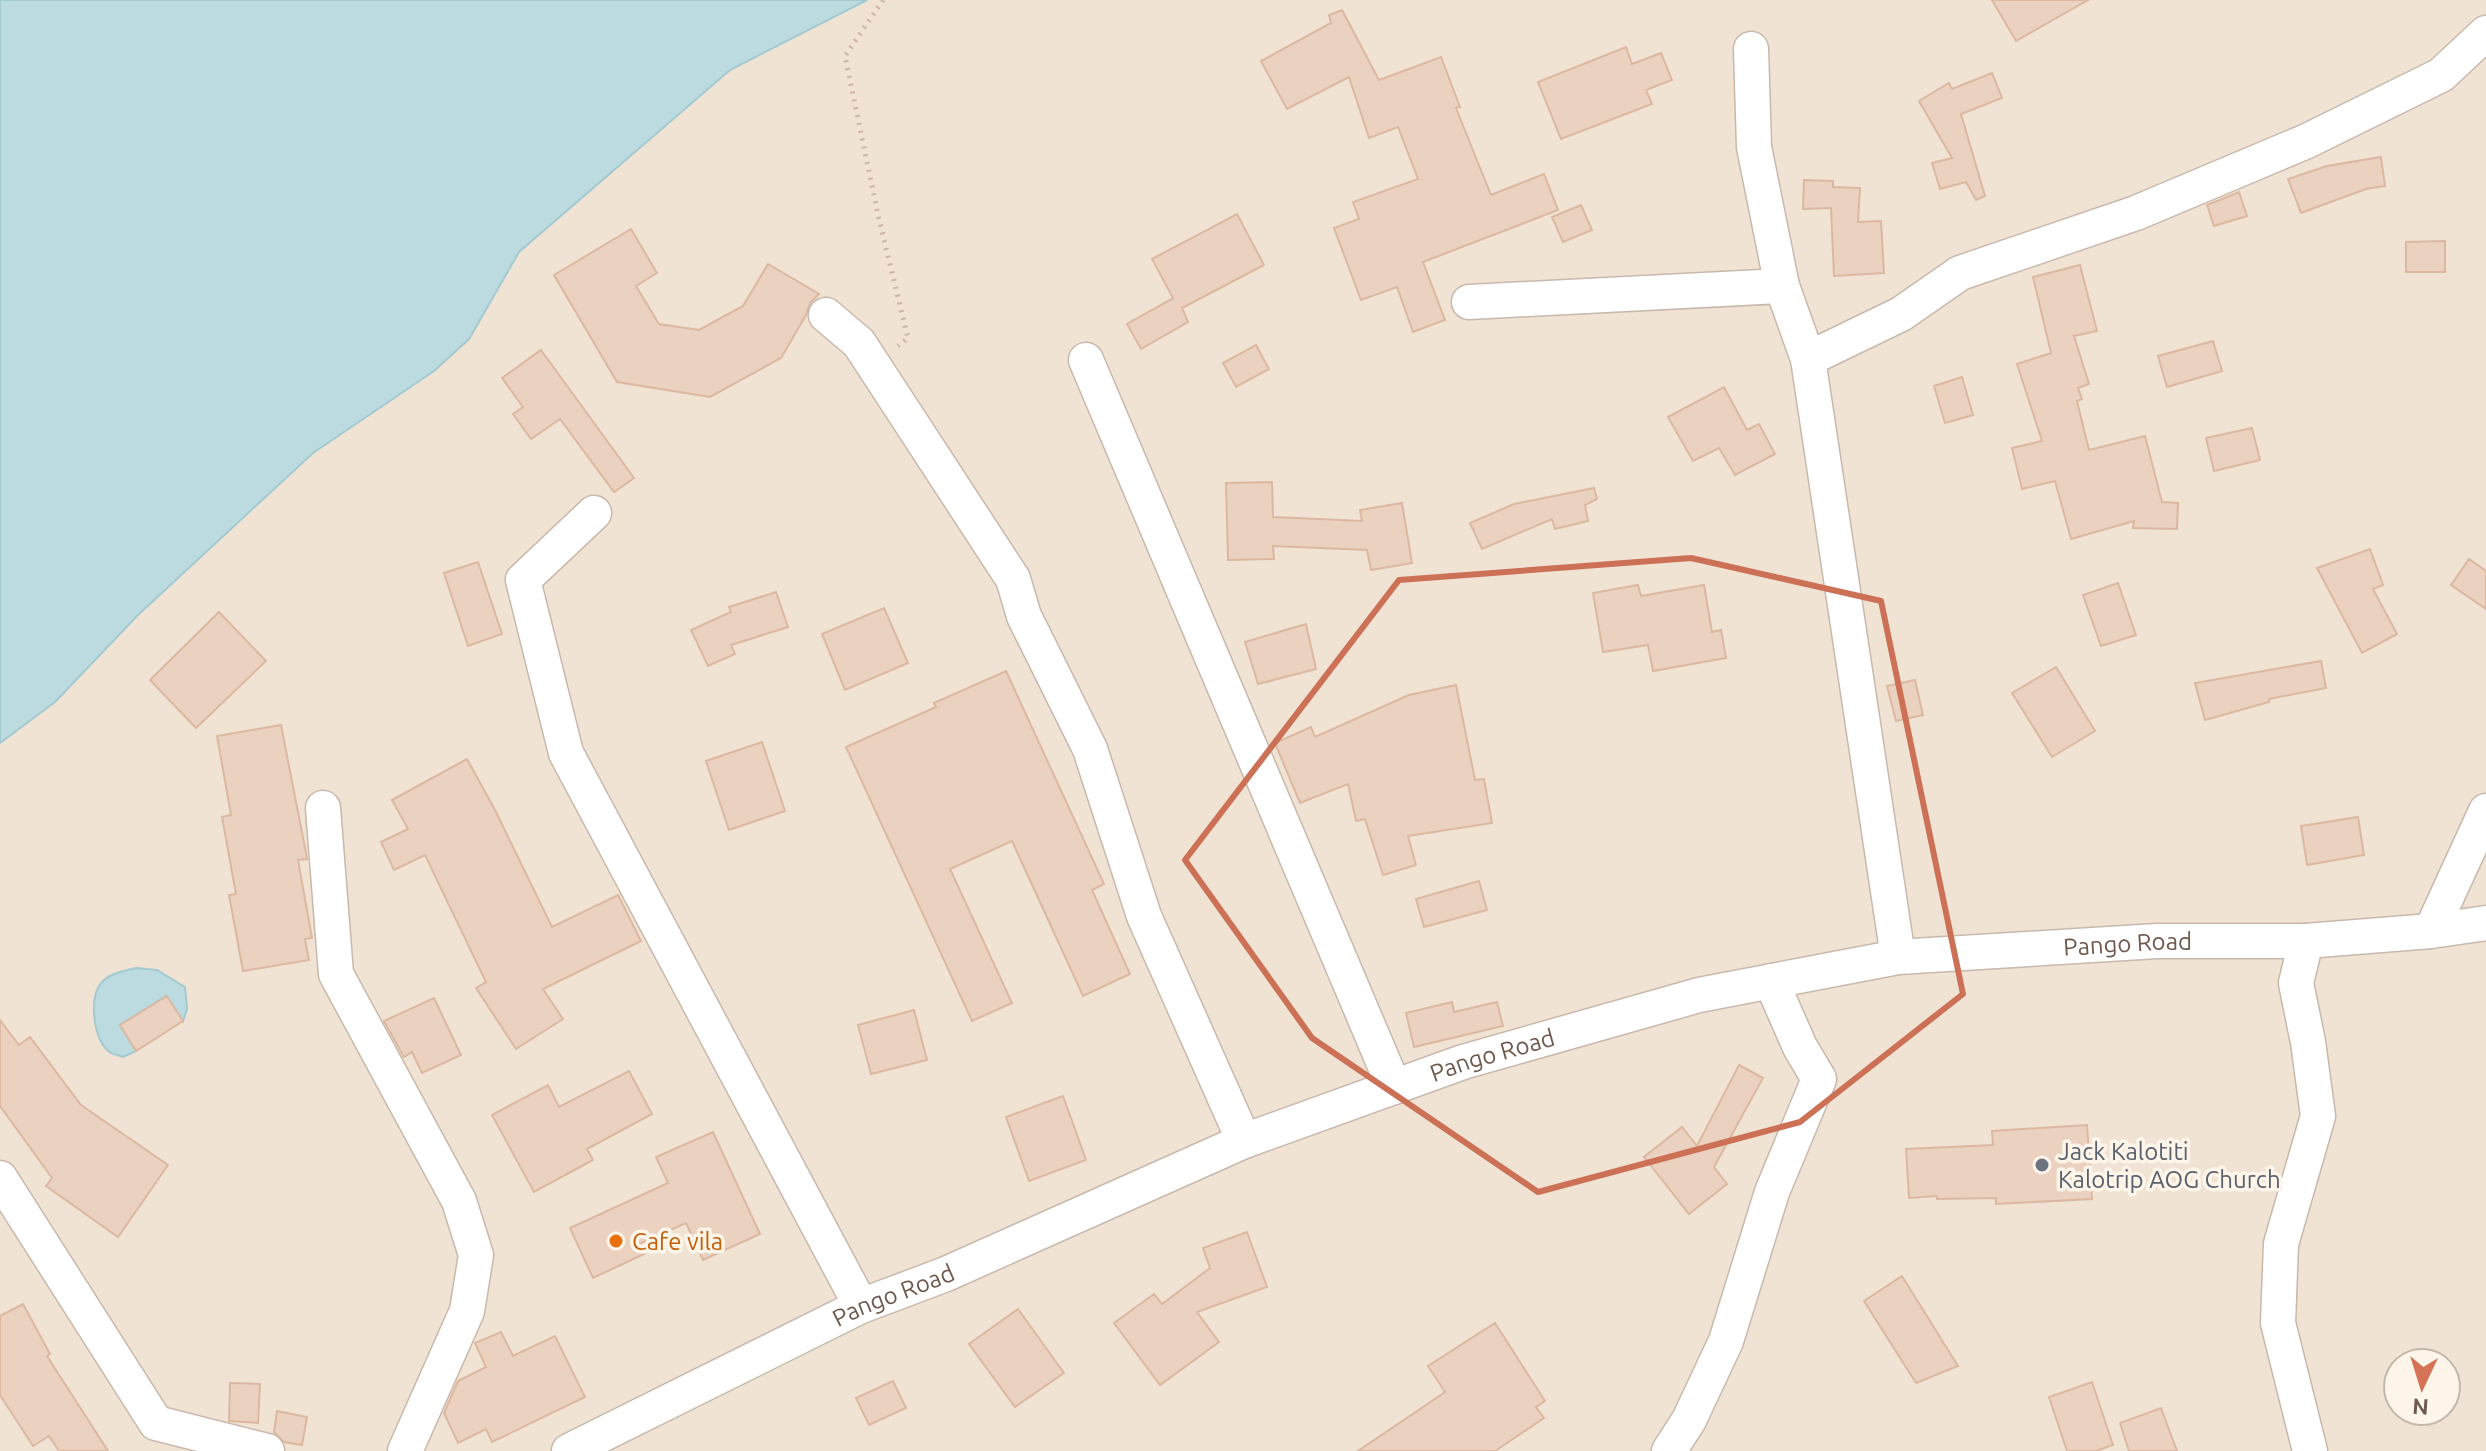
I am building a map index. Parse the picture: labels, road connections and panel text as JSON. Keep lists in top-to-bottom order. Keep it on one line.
{"streets":{"street":["Pango Road"]},"places":["Jack Kalotiti Kalotrip AOG Church","Cafe vila"],"north":"bottom"}
